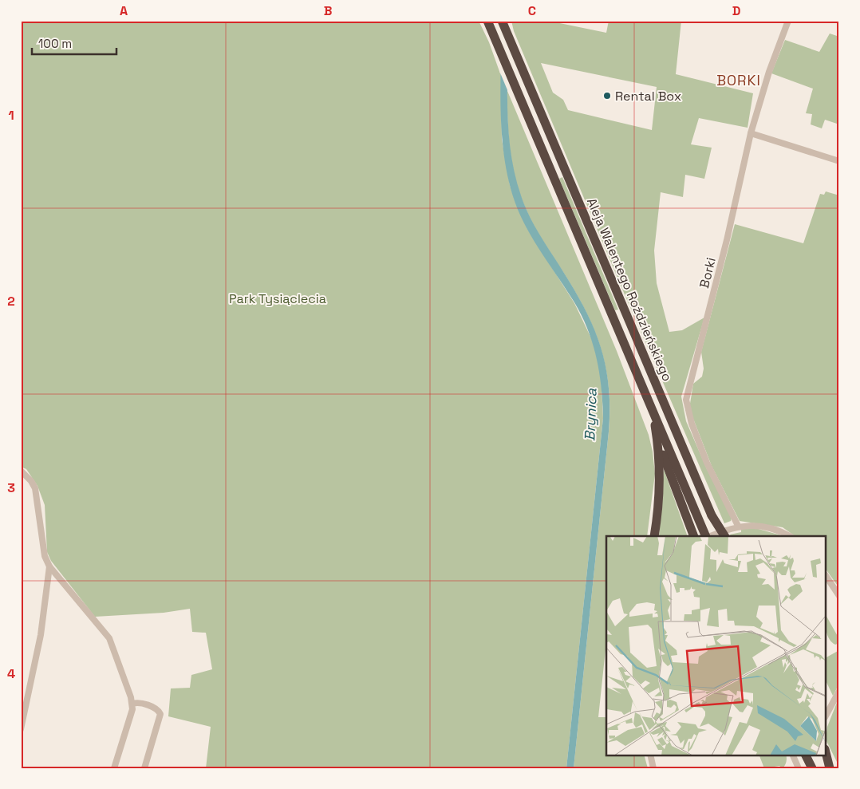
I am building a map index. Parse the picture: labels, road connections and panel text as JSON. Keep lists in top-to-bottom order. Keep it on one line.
{"streets":{"highway":["Aleja Walentego Roździeńskiego"],"street":["Borki"]},"districts":["BORKI"],"water":["Brynica"],"parks":["Park Tysiąclecia"],"places":["Rental Box"],"scale_bar":"100 m","grid":{"columns":["A","B","C","D"],"rows":["1","2","3","4"]}}
